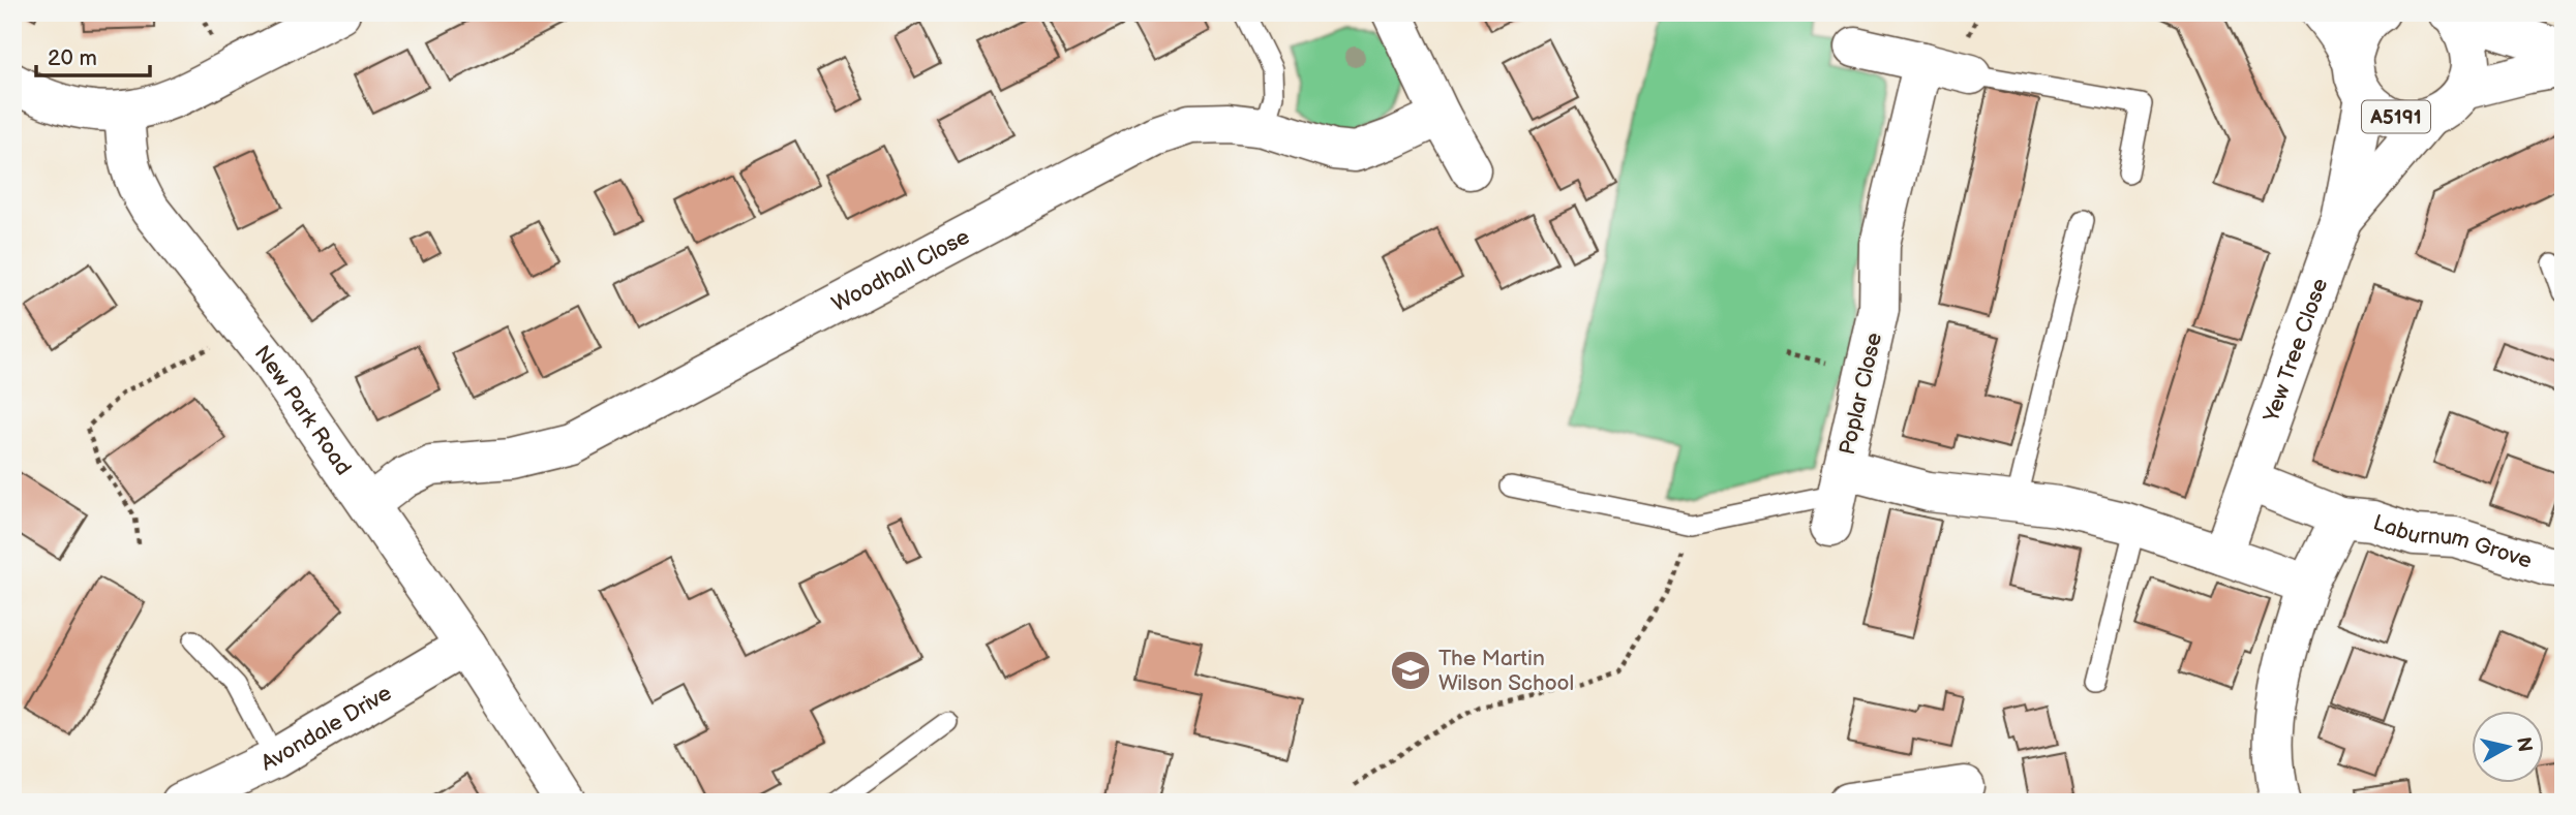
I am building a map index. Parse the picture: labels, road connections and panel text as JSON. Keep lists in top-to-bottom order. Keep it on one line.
{"streets":{"street":["A5191","Woodhall Close","Yew Tree Close","Poplar Close","New Park Road","Laburnum Grove","Avondale Drive"]},"crossings":[["A5191","Yew Tree Close"],["Woodhall Close","New Park Road"],["Yew Tree Close","Poplar Close"],["New Park Road","Avondale Drive"]],"places":{"school or university":["The Martin Wilson School"]},"scale_bar":"20 m","north":"right"}
